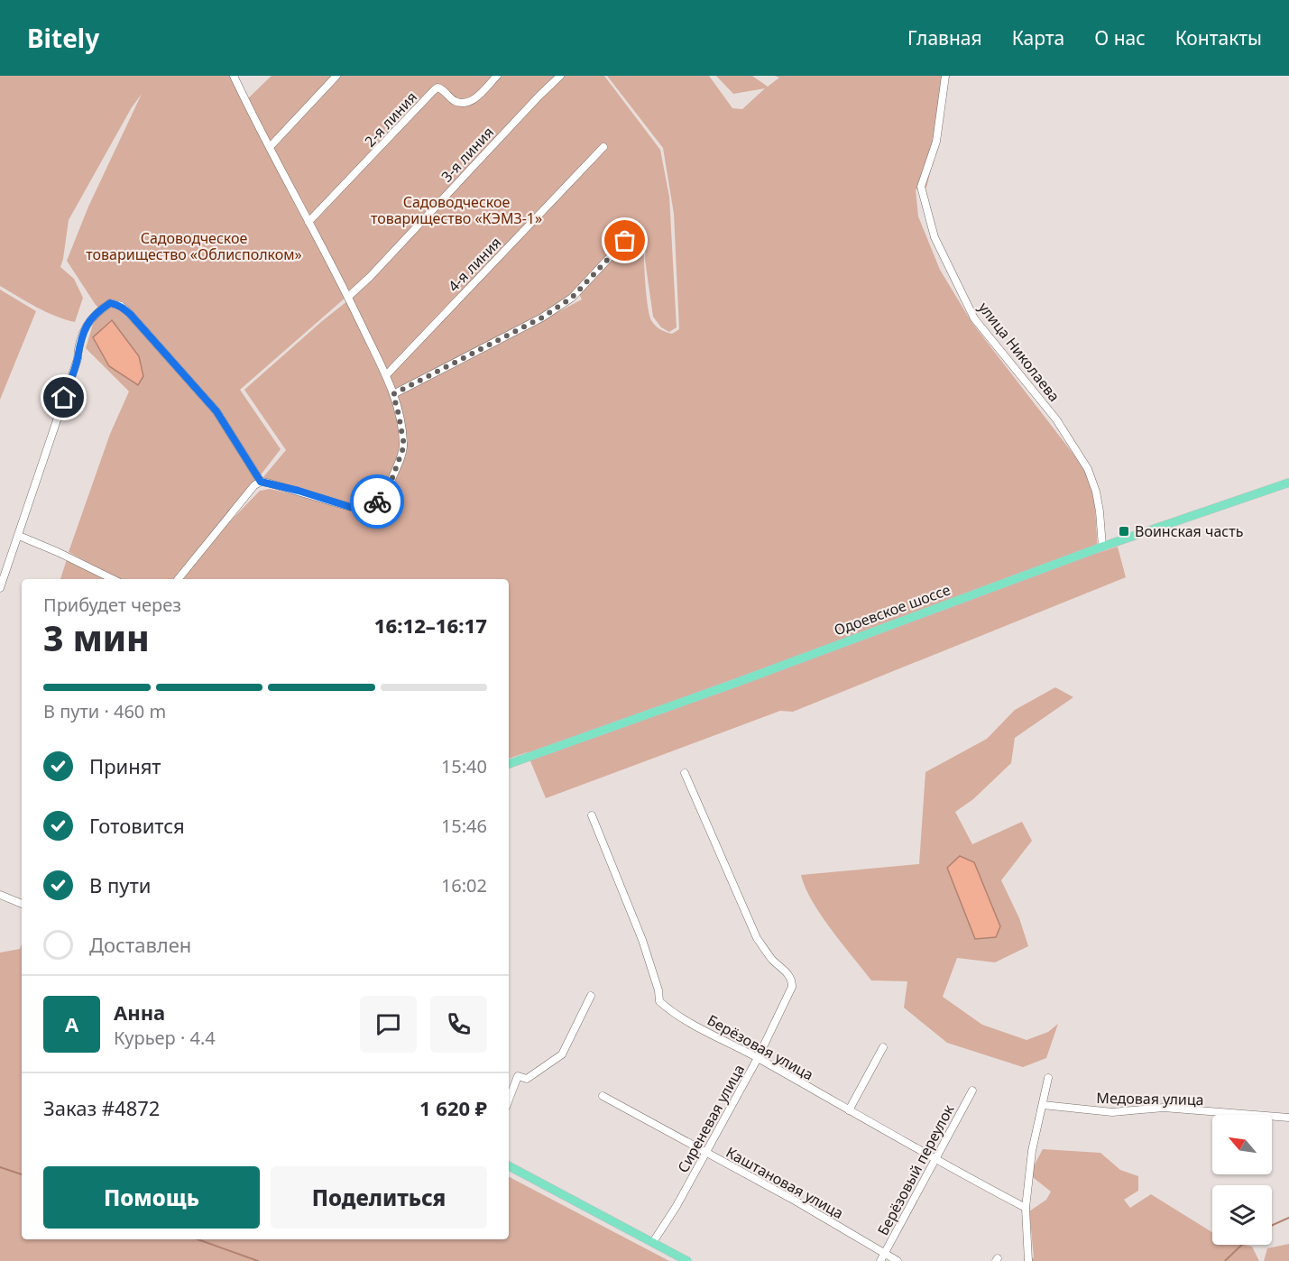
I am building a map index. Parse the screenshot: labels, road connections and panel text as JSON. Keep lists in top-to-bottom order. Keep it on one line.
{"streets":{"main road":["Одоевское шоссе"],"street":["2-я линия","3-я линия","4-я линия","улица Николаева","Берёзовая улица","Медовая улица","Сиреневая улица","Берёзовый переулок","Каштановая улица"]},"crossings":[["улица Николаева","Одоевское шоссе"],["Берёзовая улица","Сиреневая улица"],["Берёзовая улица","Берёзовый переулок"],["Сиреневая улица","Каштановая улица"],["Берёзовый переулок","Каштановая улица"]],"parks":["Садоводческое товарищество «КЭМЗ-1»","Садоводческое товарищество «Облисполком»"],"places":{"transit":["Воинская часть"]},"north":"top left","page":{"header":"Bitely","nav":["Главная","Карта","О нас","Контакты"],"heading":["3 мин","Прибудет через","16:12–16:17"],"panel":["Анна","Курьер · 4.4","Заказ #4872","1 620 ₽"],"bar":"В пути · 460 m","list":[["Принят","15:40"],["Готовится","15:46"],["В пути","16:02"],"Доставлен"],"round":"А","buttons":["Помощь","Поделиться"]}}
